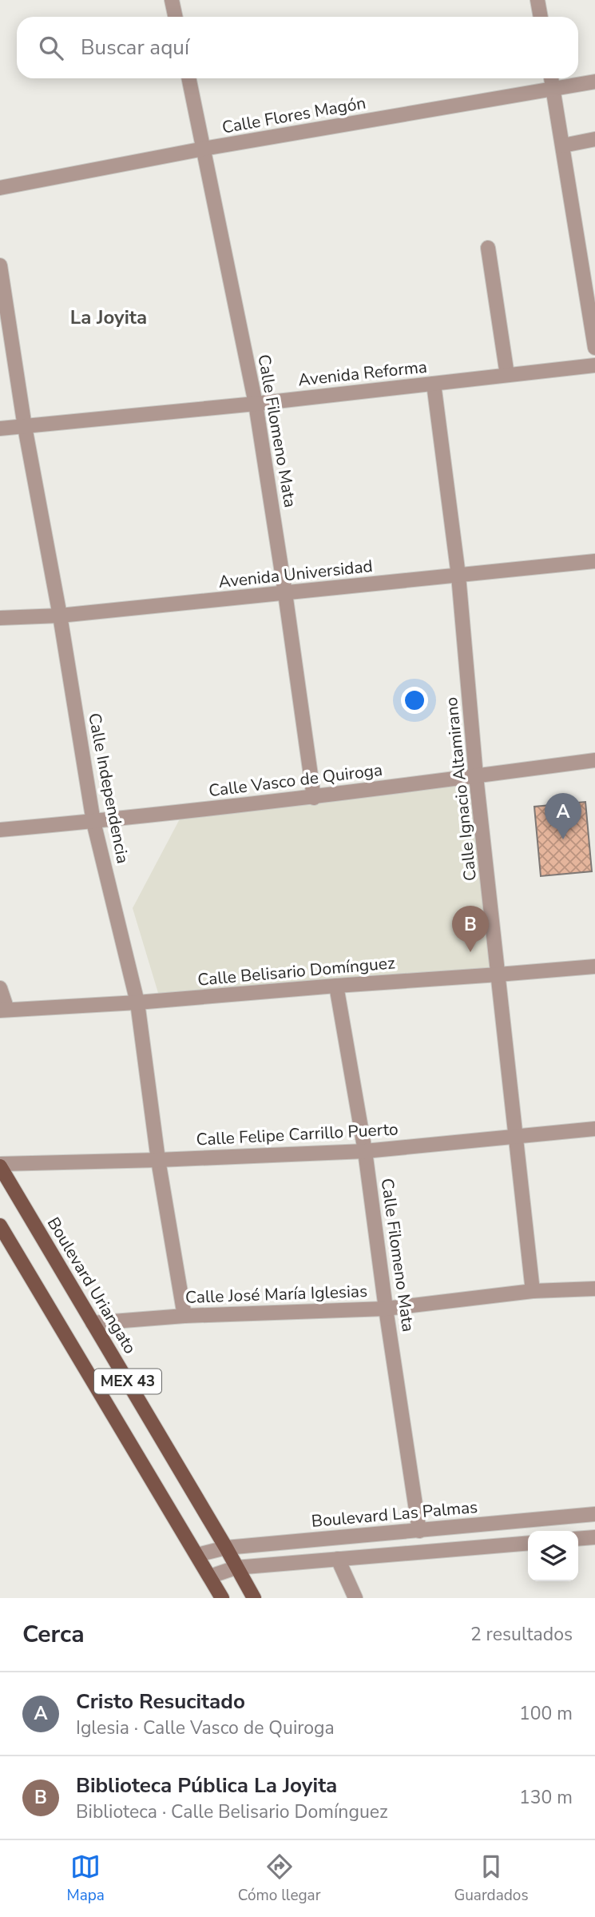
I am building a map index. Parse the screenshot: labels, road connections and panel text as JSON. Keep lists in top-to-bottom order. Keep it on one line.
{"streets":{"main road":["Boulevard Uriangato","MEX 43"],"street":["Calle Flores Magón","Avenida Reforma","Calle Filomeno Mata","Avenida Universidad","Calle Vasco de Quiroga","Calle Independencia","Calle Ignacio Altamirano","Calle Belisario Domínguez","Calle Felipe Carrillo Puerto","Calle José María Iglesias","Boulevard Las Palmas"]},"crossings":[["Calle Flores Magón","Calle Filomeno Mata"],["Avenida Reforma","Calle Filomeno Mata"],["Avenida Reforma","Calle Independencia"],["Avenida Reforma","Calle Ignacio Altamirano"],["Calle Filomeno Mata","Avenida Universidad"],["Calle Filomeno Mata","Calle Vasco de Quiroga"],["Calle Filomeno Mata","Calle Belisario Domínguez"],["Calle Filomeno Mata","Calle Felipe Carrillo Puerto"],["Calle Filomeno Mata","Calle José María Iglesias"],["Calle Filomeno Mata","Boulevard Las Palmas"],["Avenida Universidad","Calle Independencia"],["Avenida Universidad","Calle Ignacio Altamirano"],["Calle Vasco de Quiroga","Calle Independencia"],["Calle Vasco de Quiroga","Calle Ignacio Altamirano"],["Calle Independencia","Calle Belisario Domínguez"],["Calle Independencia","Calle Felipe Carrillo Puerto"],["Calle Independencia","Calle José María Iglesias"],["Calle Ignacio Altamirano","Calle Belisario Domínguez"],["Calle Ignacio Altamirano","Calle Felipe Carrillo Puerto"],["Calle Ignacio Altamirano","Calle José María Iglesias"],["Calle Felipe Carrillo Puerto","Boulevard Uriangato"],["Boulevard Uriangato","Calle José María Iglesias"],["Boulevard Uriangato","Boulevard Las Palmas"],["MEX 43","Boulevard Las Palmas"]],"districts":["La Joyita"],"page":{"search":"Buscar aquí","pins":["A","B"],"heading":["Cerca","2 resultados"],"list":[{"mark":"A","name":"Cristo Resucitado","note":"Iglesia · Calle Vasco de Quiroga","value":"100 m"},{"mark":"B","name":"Biblioteca Pública La Joyita","note":"Biblioteca · Calle Belisario Domínguez","value":"130 m"}],"nav":["Mapa","Cómo llegar","Guardados"]}}
